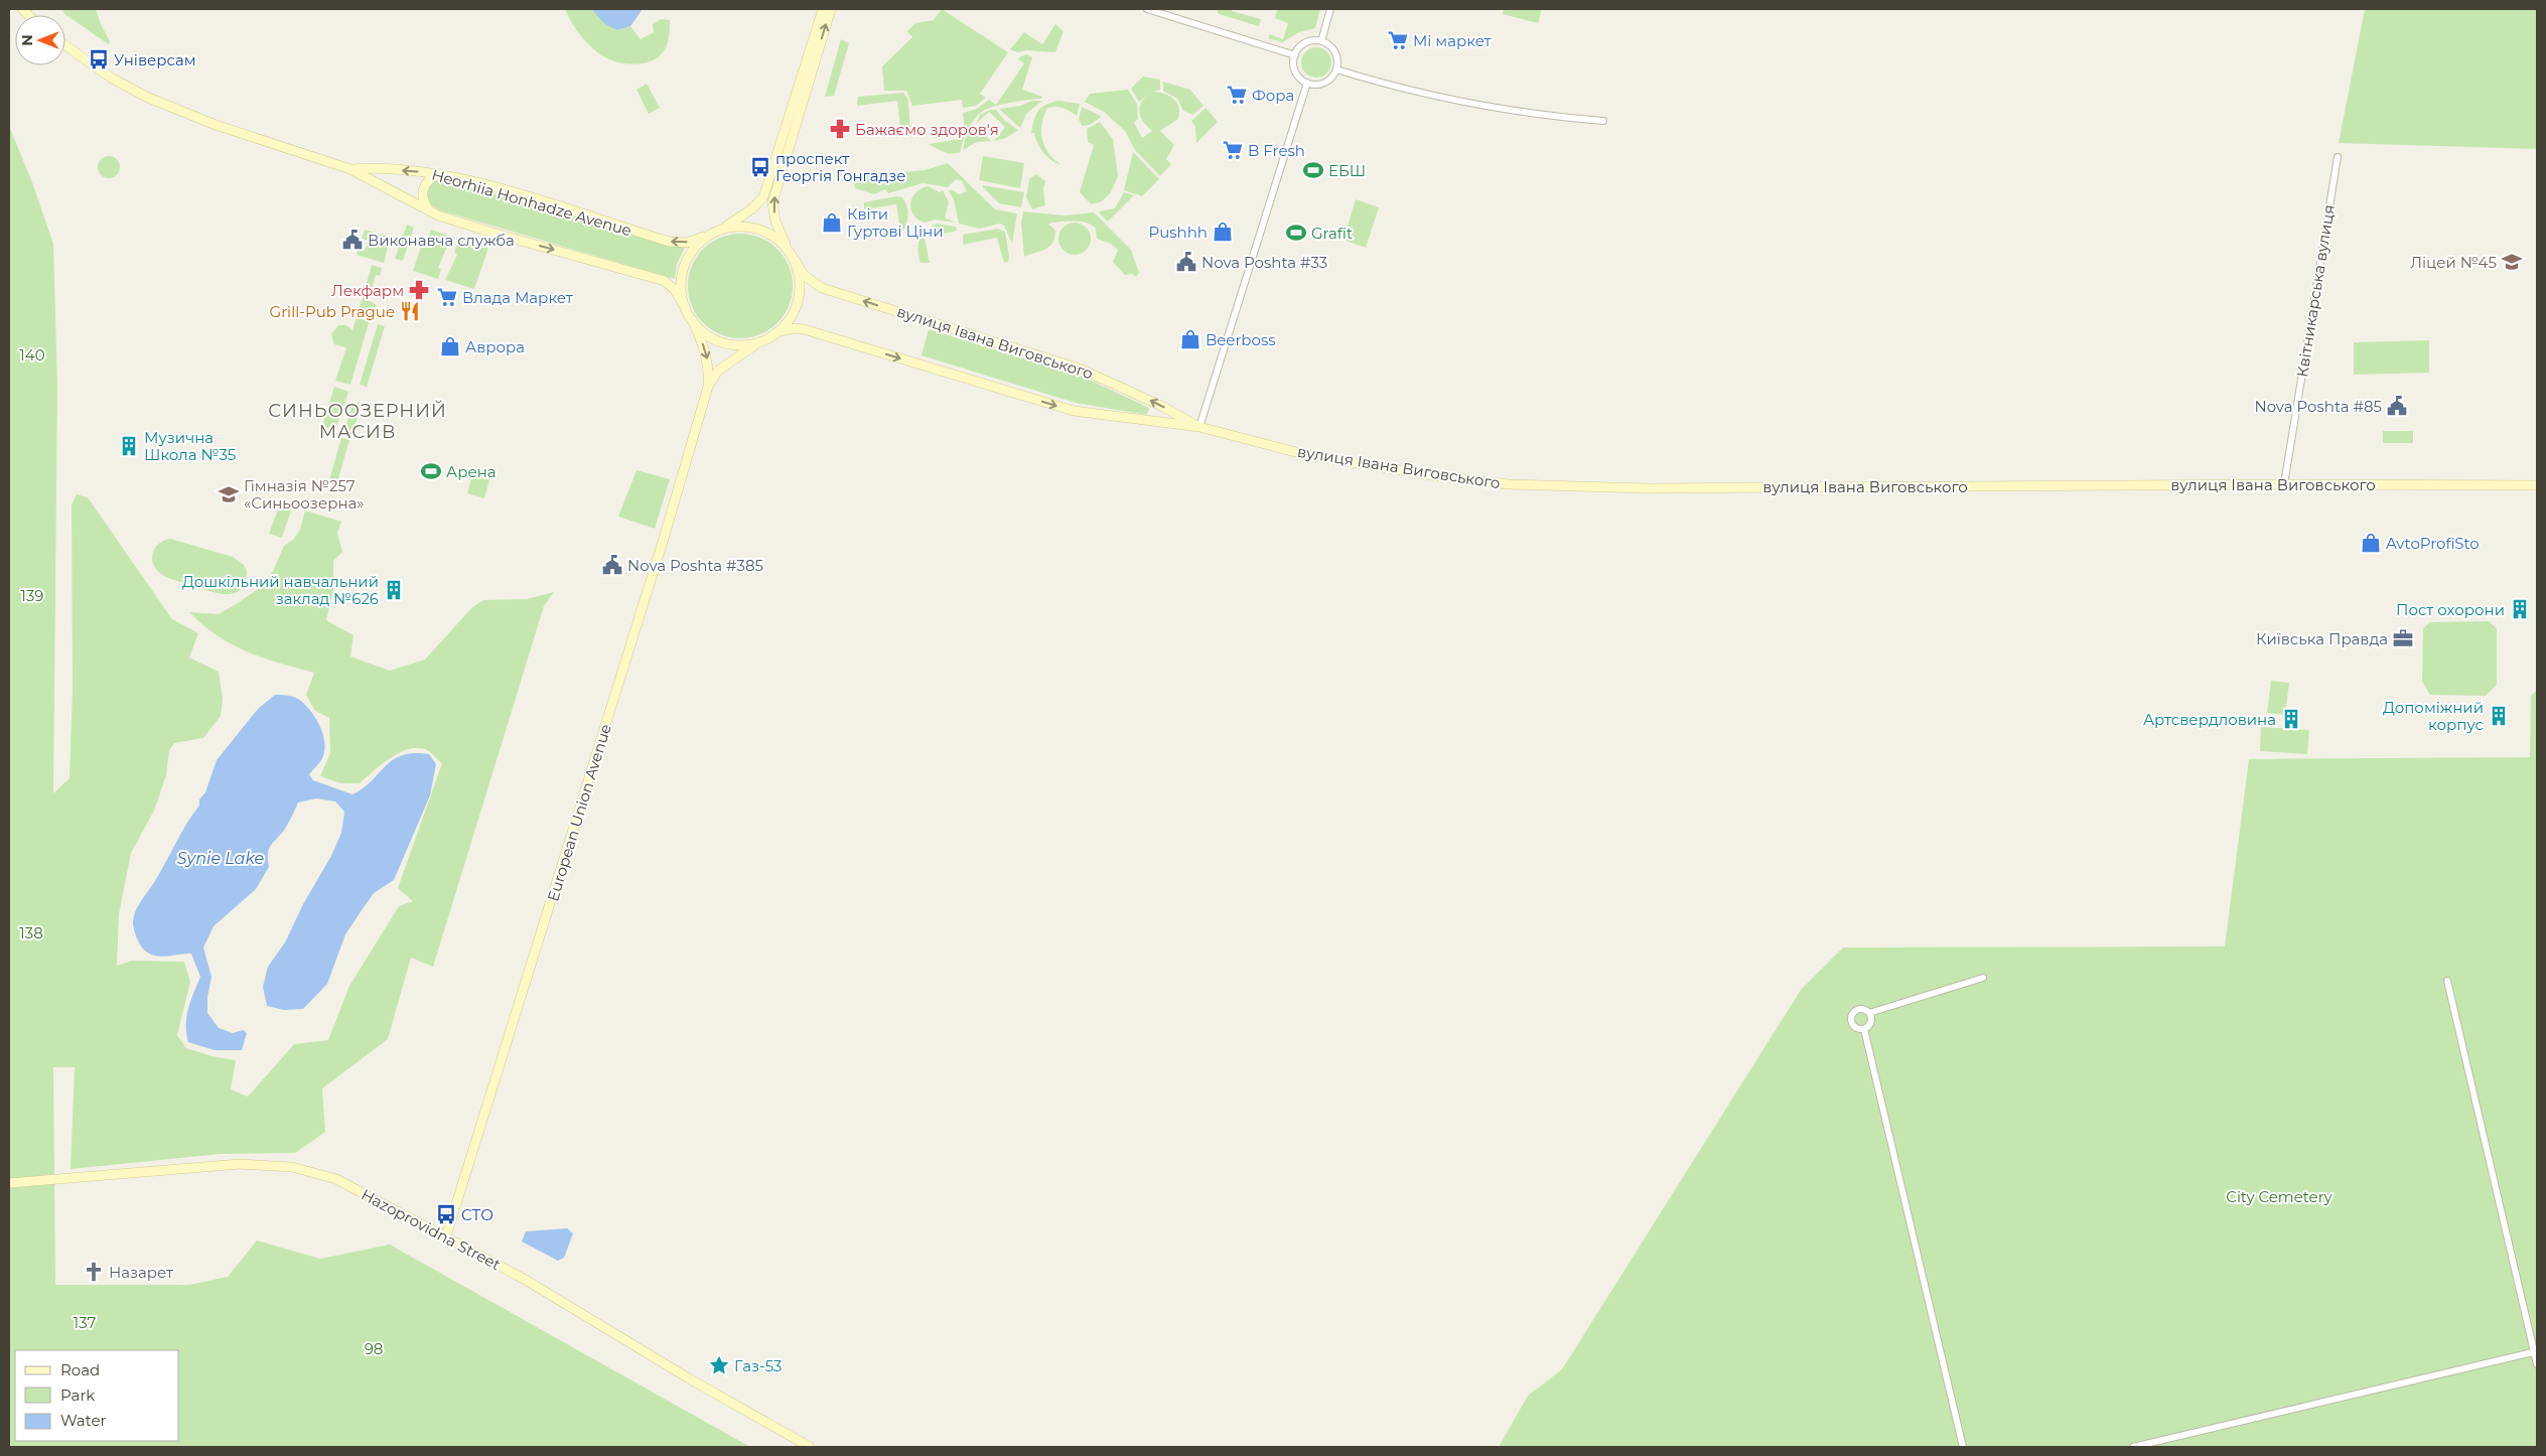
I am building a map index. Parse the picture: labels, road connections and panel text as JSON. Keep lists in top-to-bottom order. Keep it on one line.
{"streets":{"main road":["Heorhiia Honhadze Avenue","вулиця Івана Виговського","European Union Avenue","Hazoprovidna Street"],"street":["Квітникарська вулиця"]},"crossings":[["Heorhiia Honhadze Avenue","вулиця Івана Виговського"],["Heorhiia Honhadze Avenue","European Union Avenue"],["Квітникарська вулиця","вулиця Івана Виговського"],["вулиця Івана Виговського","European Union Avenue"],["European Union Avenue","Hazoprovidna Street"]],"districts":["СИНЬООЗЕРНИЙ МАСИВ"],"water":["Synie Lake"],"parks":["140","139","138","City Cemetery","137","98"],"places":{"supermarket":["Mi маркет","Фора","B Fresh","Влада Маркет"],"bus stop":["Універсам","проспект Георгія Гонгадзе","СТО"],"pharmacy":["Бажаємо здоров'я","Лекфарм"],"sports":["ЕБШ","Grafit","Арена"],"shop":["Квіти Гуртові Ціни","Pushhh","Beerboss","Аврора","AvtoProfiSto"],"public building":["Виконавча служба","Nova Poshta #33","Nova Poshta #85","Nova Poshta #385"],"school or university":["Ліцей №45","Гімназія №257 «Синьоозерна»"],"restaurant":["Grill-Pub Prague"],"building":["Музична Школа №35","Дошкільний навчальний заклад №626","Пост охорони","Допоміжний корпус","Артсвердловина"],"office":["Київська Правда"],"church":["Назарет"],"place":["Газ-53"]},"legend":["Road","Park","Water"],"north":"left"}
